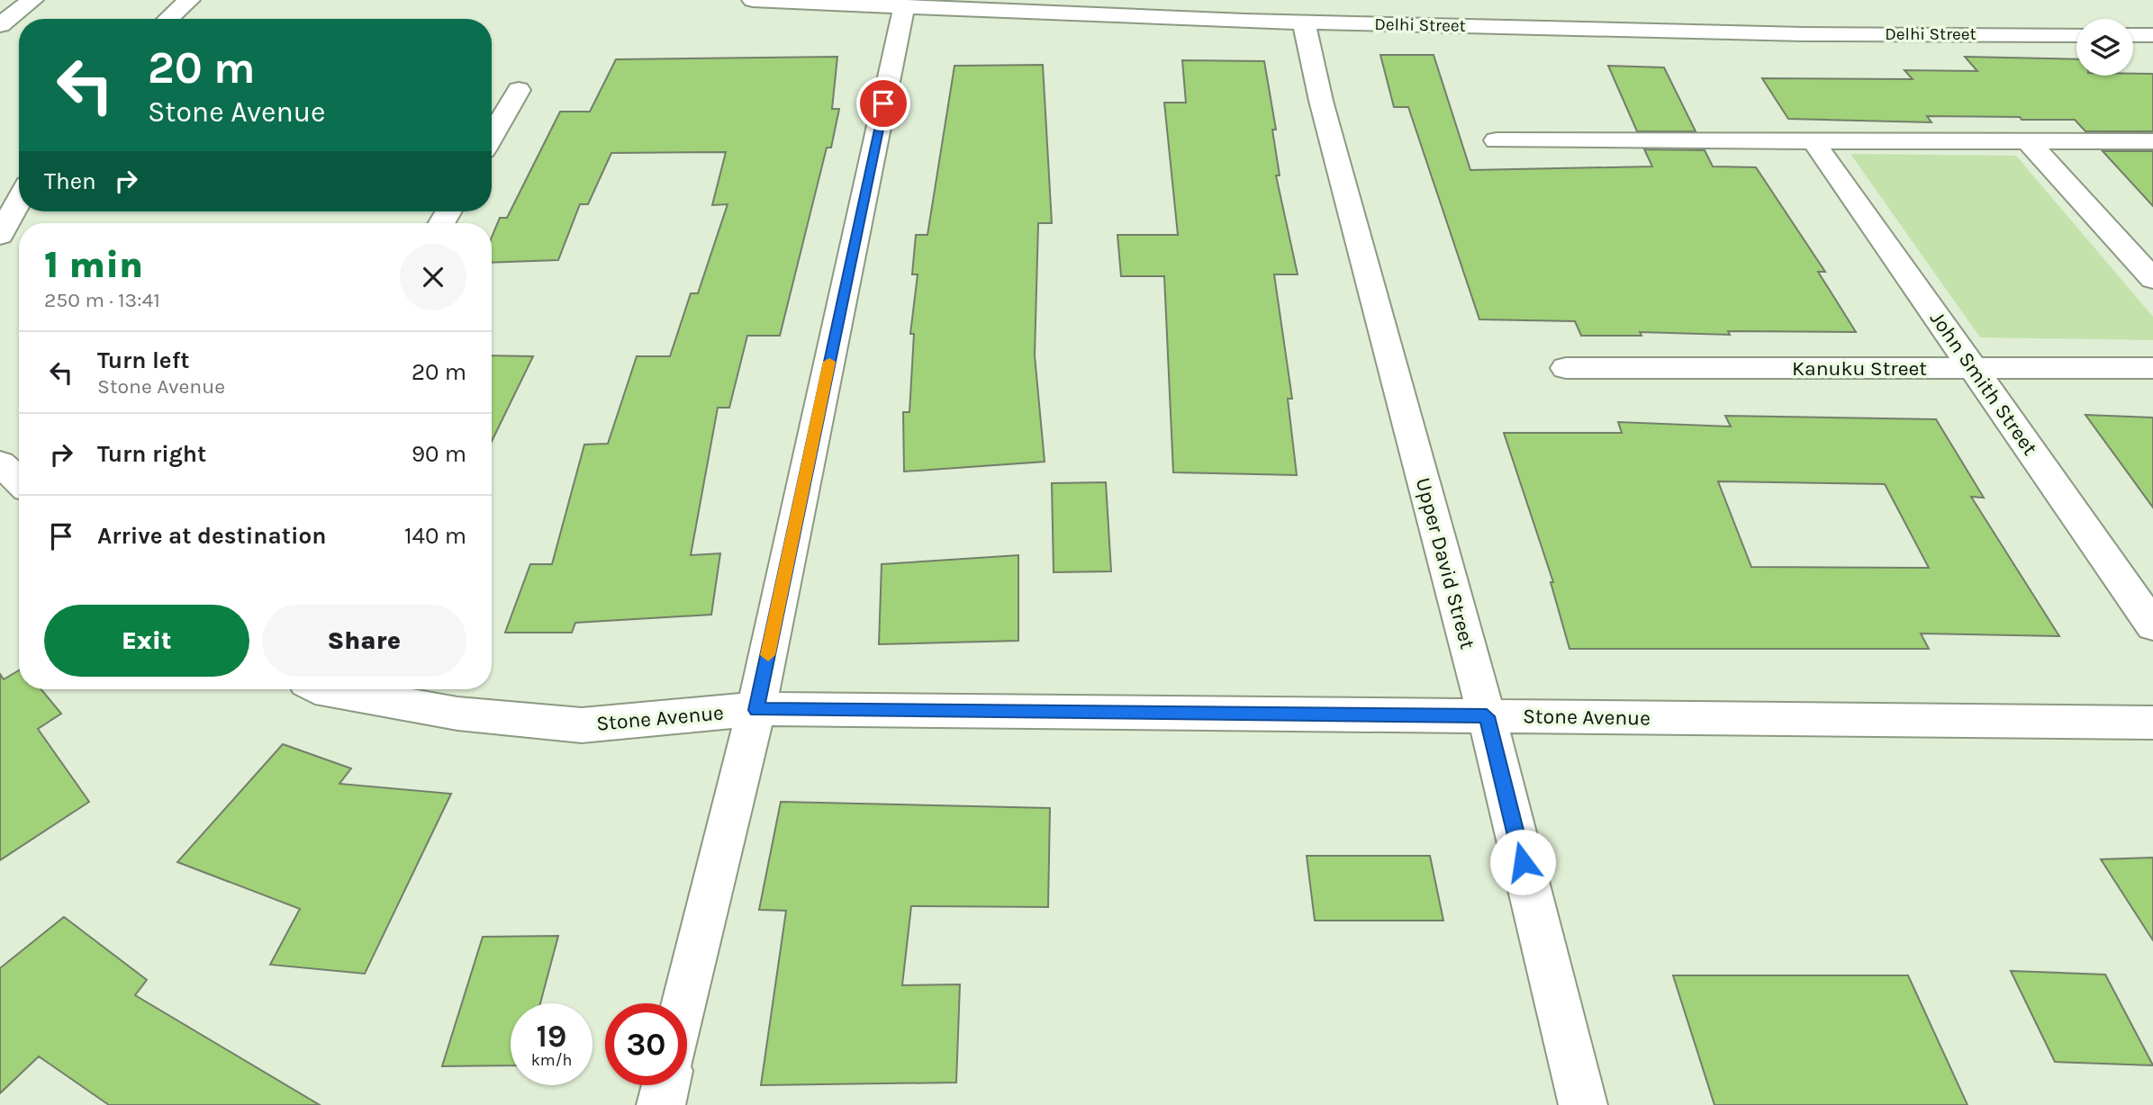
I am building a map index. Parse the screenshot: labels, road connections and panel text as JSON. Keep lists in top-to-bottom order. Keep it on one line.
{"streets":{"street":["Delhi Street","Kanuku Street","John Smith Street","Upper David Street","Stone Avenue"]},"crossings":[["Delhi Street","Upper David Street"],["Kanuku Street","John Smith Street"],["Upper David Street","Stone Avenue"]],"page":{"turn":["20 m","Stone Avenue"],"then":"Then","heading":["1 min","250 m · 13:41"],"list":[{"name":"Turn left","note":"Stone Avenue","value":"20 m"},{"name":"Turn right","value":"90 m"},{"name":"Arrive at destination","value":"140 m"}],"buttons":["Exit","Share"],"speed":"19 km/h","limit":"30"}}
